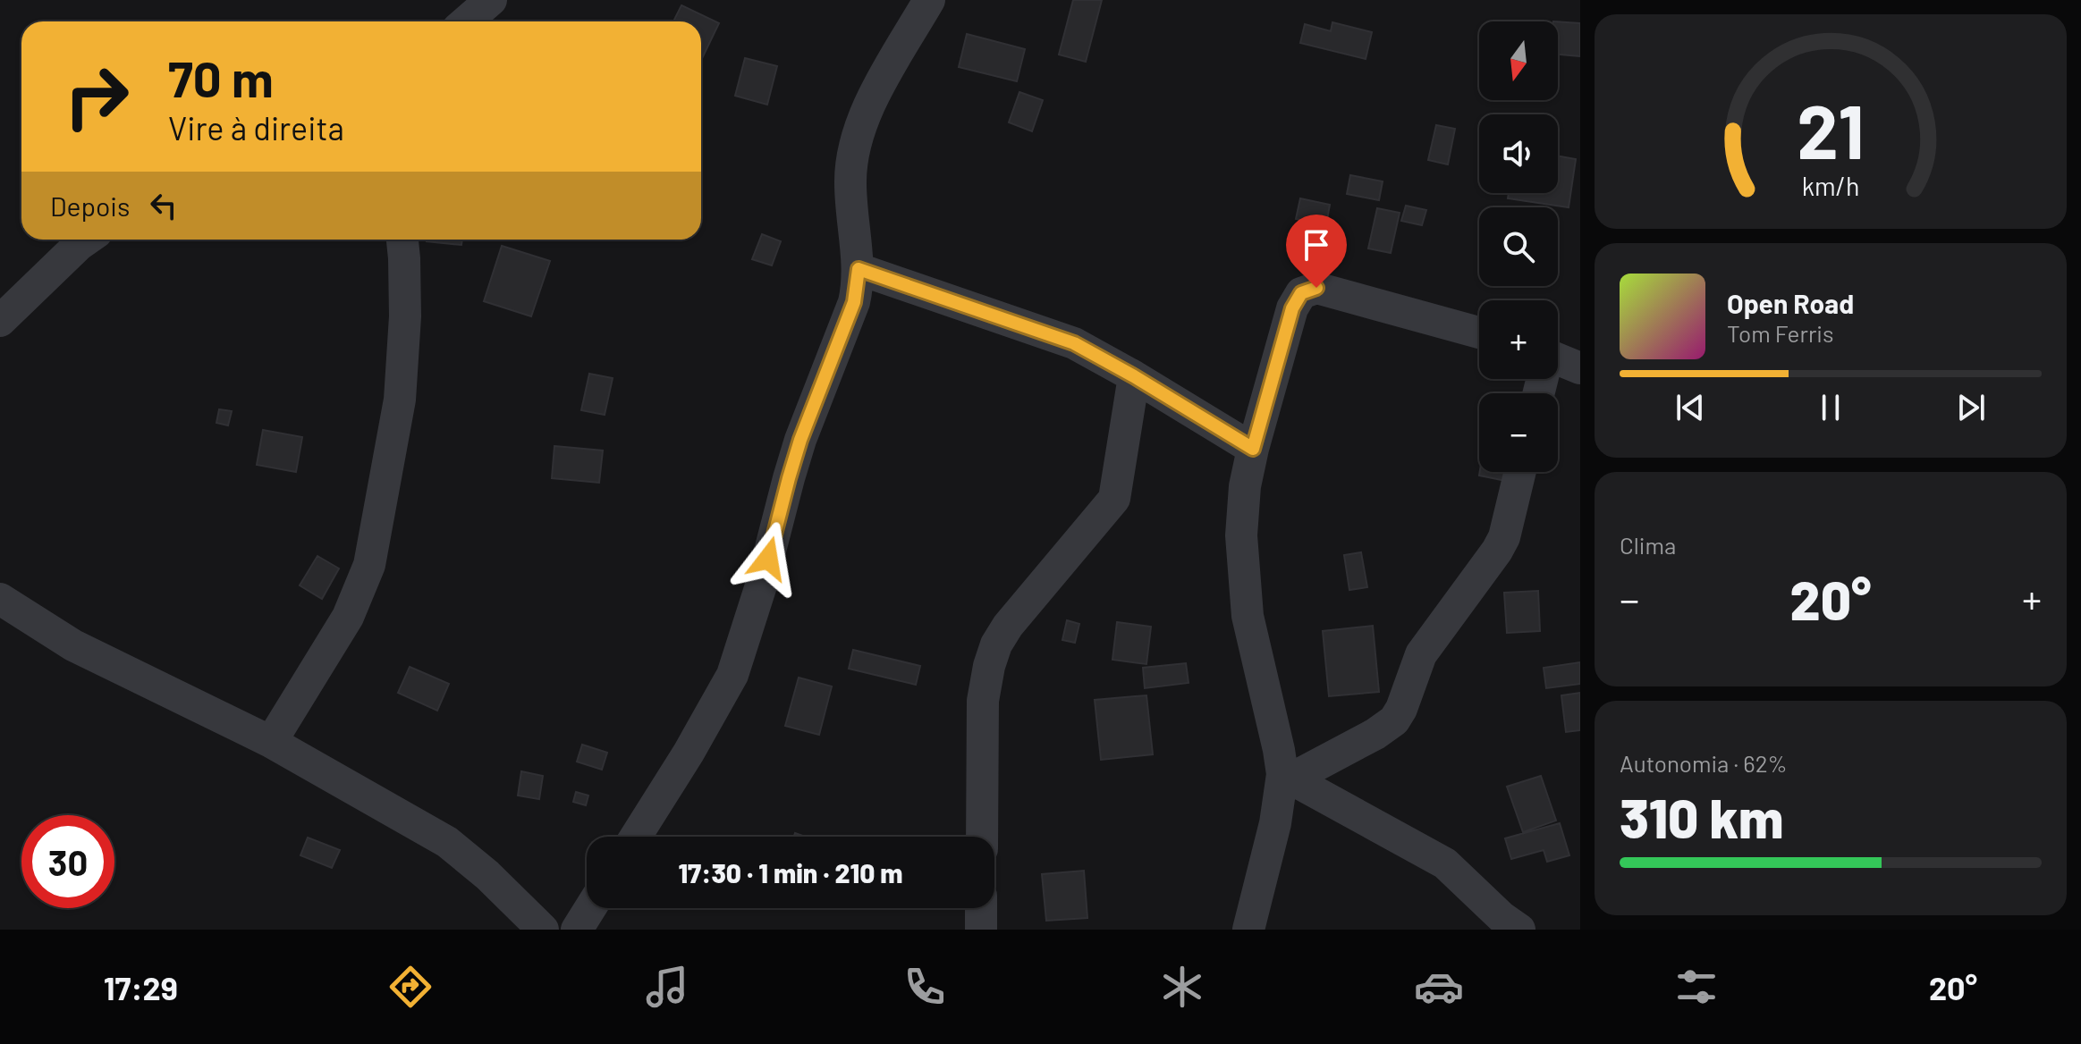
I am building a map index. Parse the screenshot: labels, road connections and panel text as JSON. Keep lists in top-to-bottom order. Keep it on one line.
{"north":"bottom","page":{"map_buttons":["+","−"],"turn":["70 m","Vire à direita"],"then":"Depois","song":["Open Road","Tom Ferris"],"tile":["Clima",["Autonomia · 62%","310 km"]],"heat":["−","20°","+"],"limit":"30","trip":"17:30 · 1 min · 210 m","tabs":["17:29","20°"],"gauge":["21","km/h"]}}
